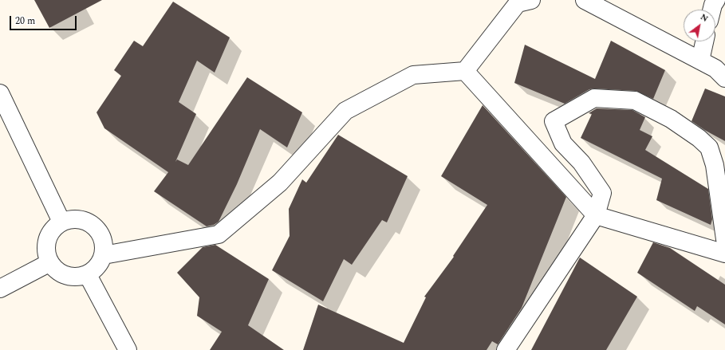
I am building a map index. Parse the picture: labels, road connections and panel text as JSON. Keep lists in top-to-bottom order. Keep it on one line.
{"scale_bar":"20 m","north":"top right"}
